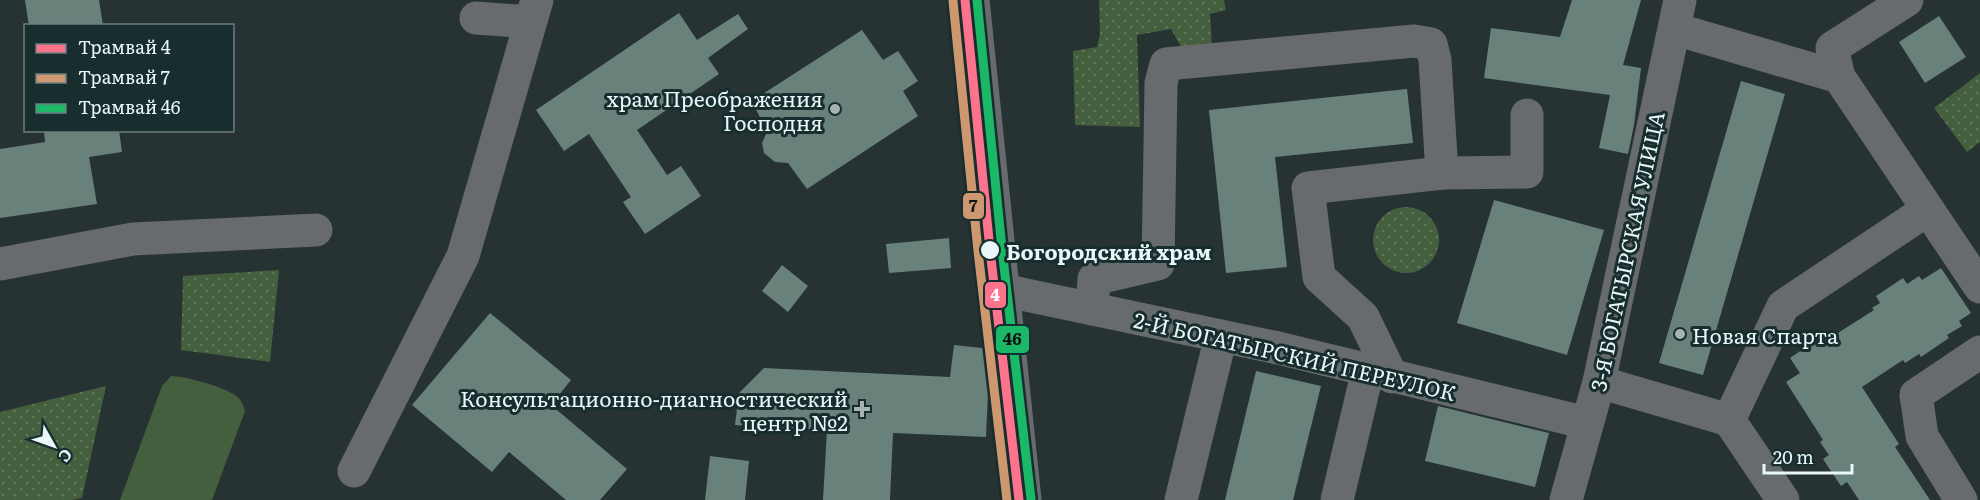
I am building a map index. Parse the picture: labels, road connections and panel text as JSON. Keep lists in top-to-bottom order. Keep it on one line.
{"streets":{"street":["3-Я БОГАТЫРСКАЯ УЛИЦА","2-Й БОГАТЫРСКИЙ ПЕРЕУЛОК"]},"crossings":[["3-Я БОГАТЫРСКАЯ УЛИЦА","2-Й БОГАТЫРСКИЙ ПЕРЕУЛОК"]],"places":{"other":["храм Преображения Господня","Богородский храм","Новая Спарта"],"health":["Консультационно-диагностический центр №2"]},"lines":["tram line 4","tram line 46","tram line 7"],"legend":["Трамвай 4","Трамвай 7","Трамвай 46"],"scale_bar":"20 m","north":"bottom right"}
